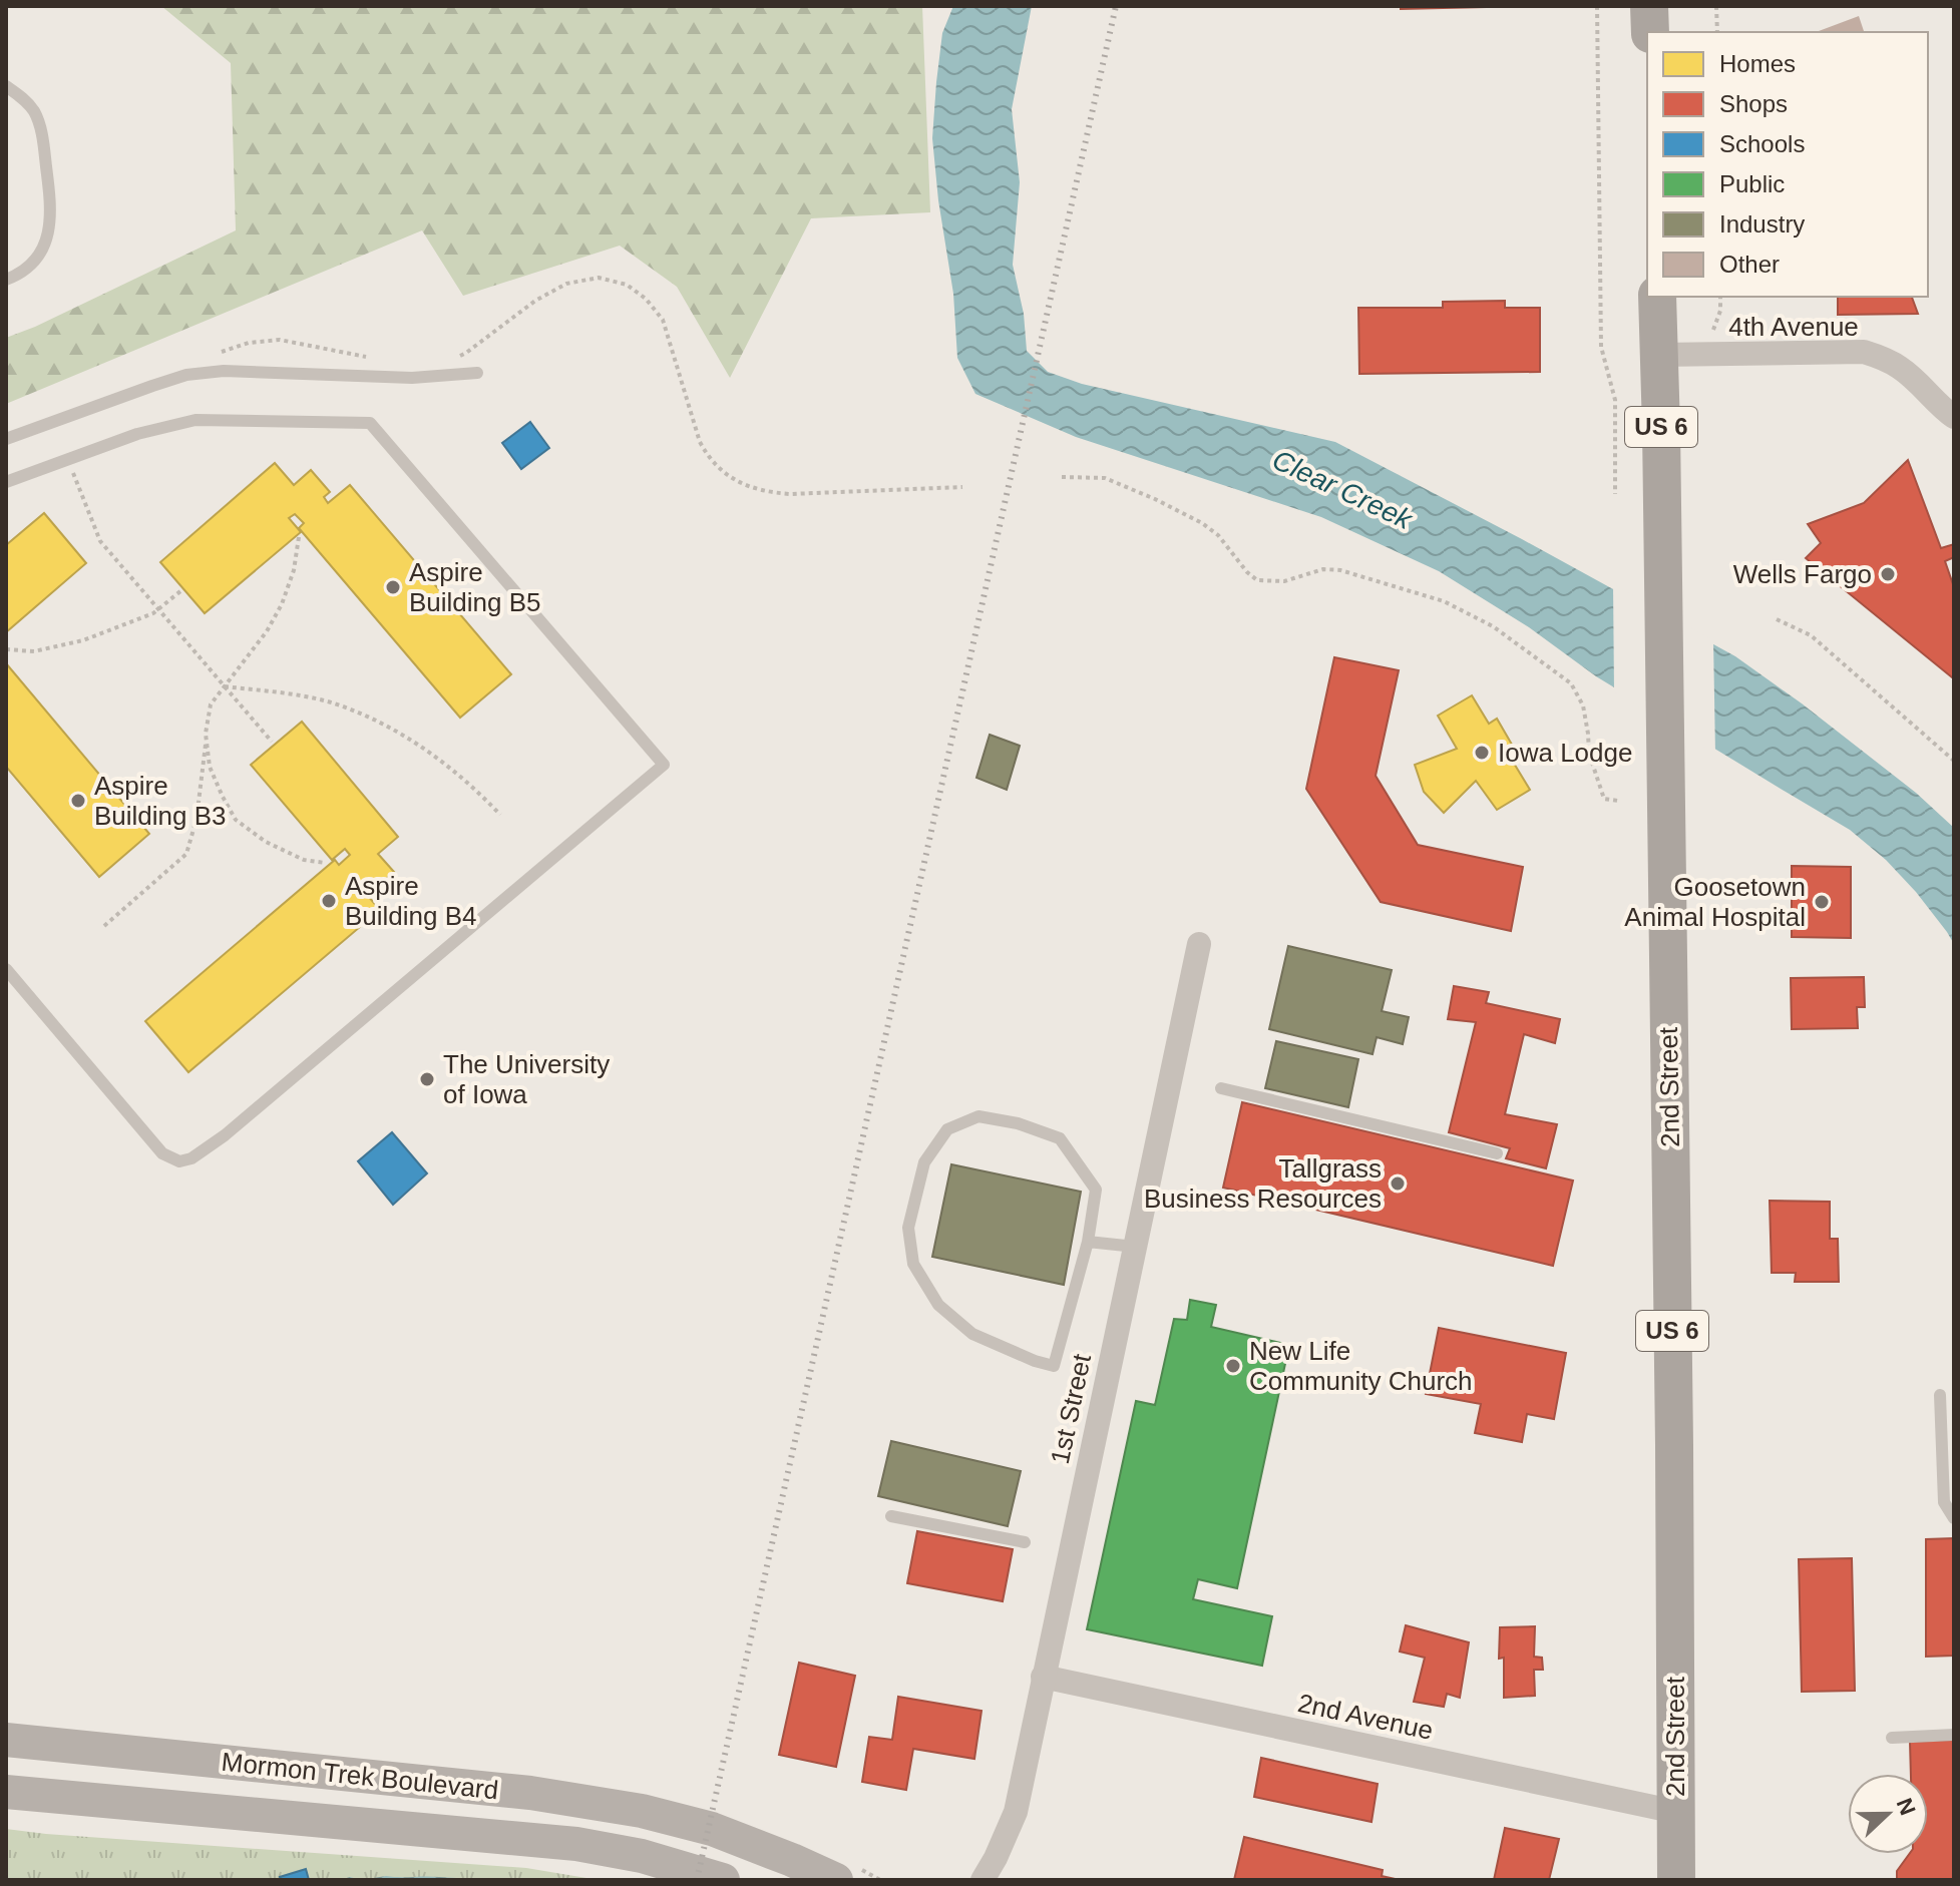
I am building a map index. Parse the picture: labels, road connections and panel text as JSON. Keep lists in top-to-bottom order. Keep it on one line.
{"streets":{"main road":["US 6","2nd Street","Mormon Trek Boulevard"],"street":["4th Avenue","1st Street","2nd Avenue"]},"crossings":[["4th Avenue","2nd Street"],["2nd Street","2nd Avenue"],["1st Street","2nd Avenue"]],"water":["Clear Creek"],"places":["Wells Fargo","Aspire Building B5","Iowa Lodge","Aspire Building B3","Aspire Building B4","Goosetown Animal Hospital","The University of Iowa","Tallgrass Business Resources","New Life Community Church"],"legend":["Homes","Shops","Schools","Public","Industry","Other"],"north":"right"}
